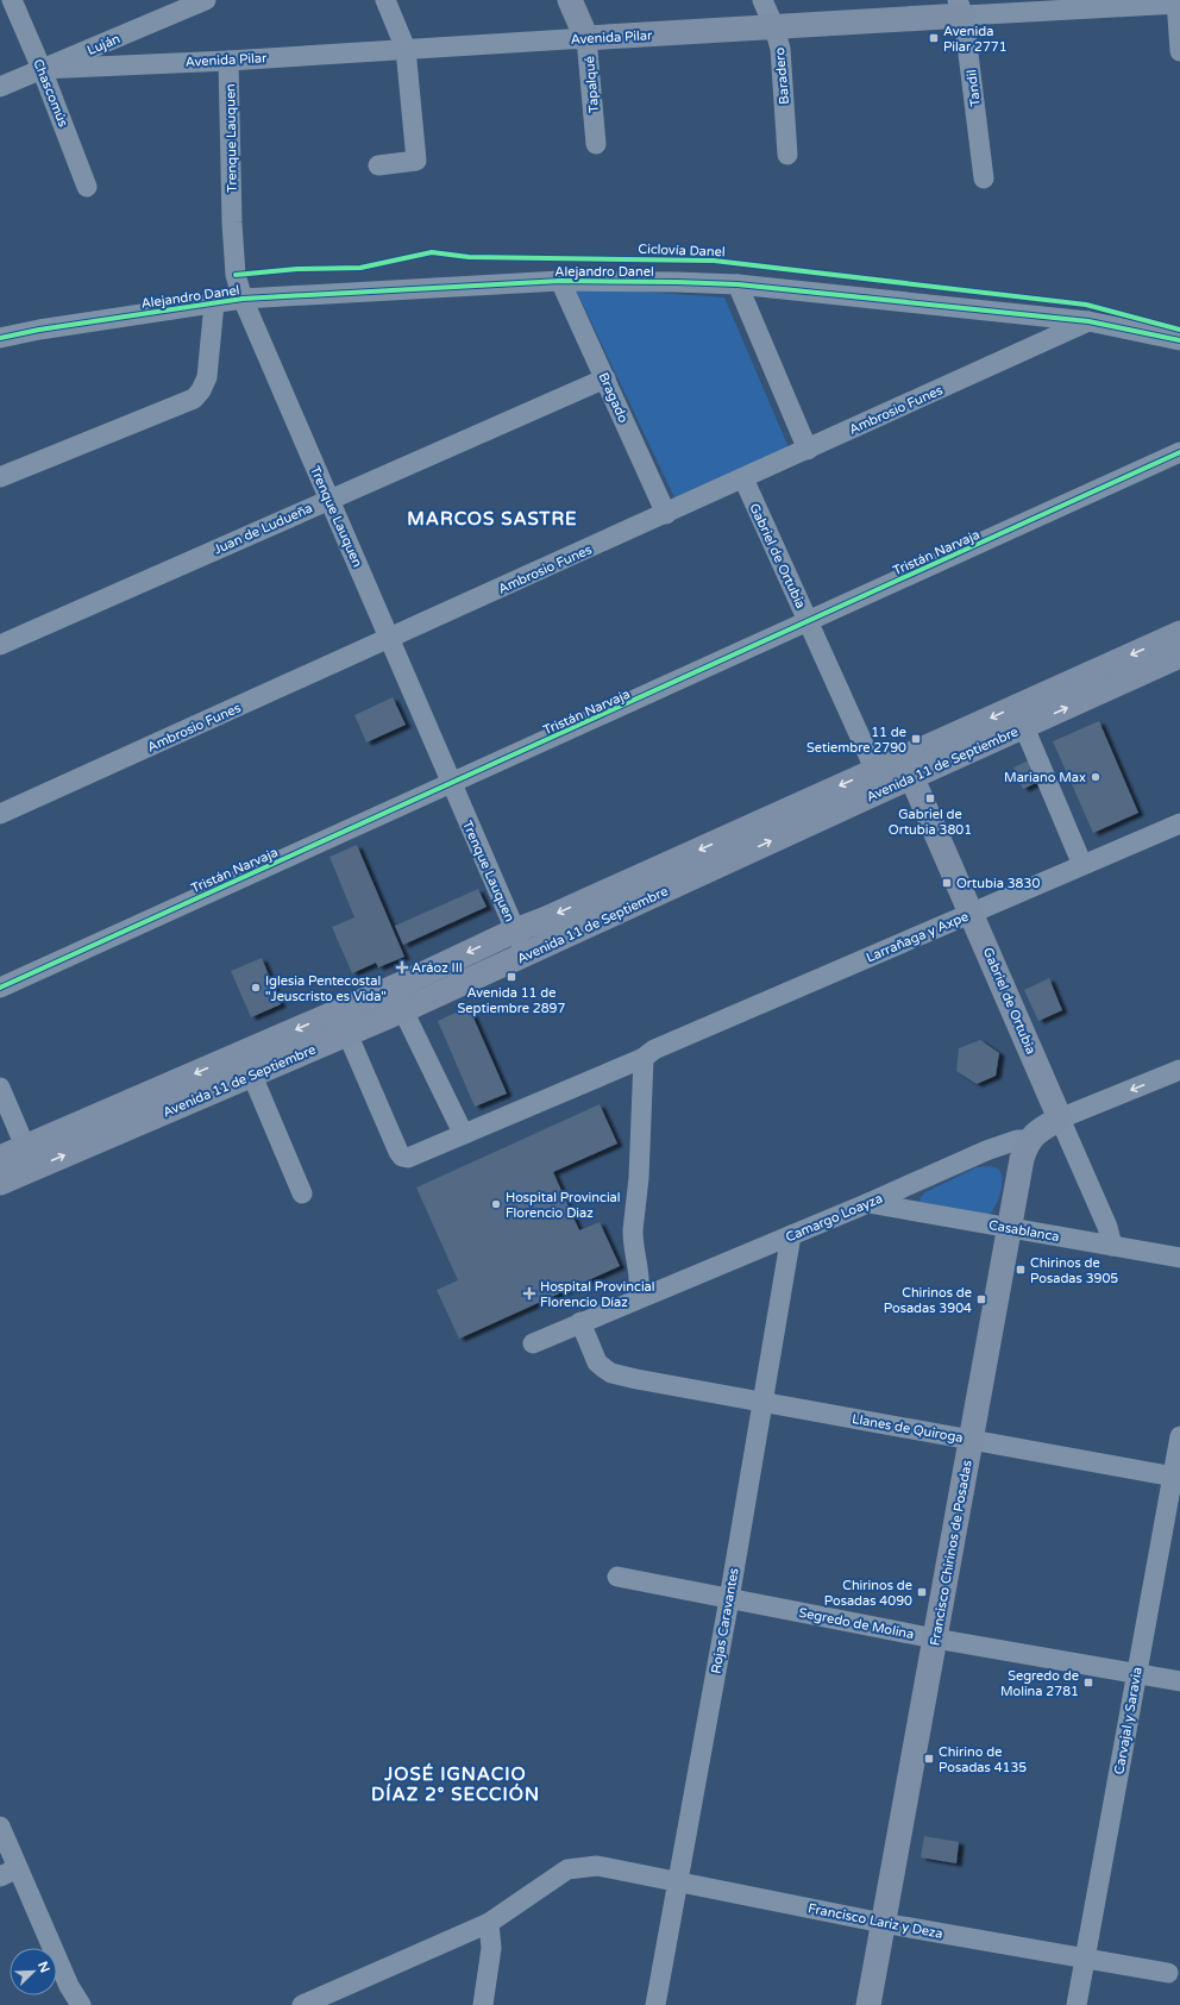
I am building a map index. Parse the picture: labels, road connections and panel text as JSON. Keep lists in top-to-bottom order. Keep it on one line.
{"streets":{"main road":["Avenida Pilar","Tapalqué","Gabriel de Ortubia","Avenida 11 de Septiembre","Francisco Chirinos de Posadas"],"street":["Luján","Baradero","Tandil","Chascomús","Trenque Lauquen","Alejandro Danel","Bragado","Ambrosio Funes","Juan de Ludueña","Tristán Narvaja","Larrañaga y Axpe","Camargo Loayza","Casablanca","Llanes de Quiroga","Rojas Caravantes","Segredo de Molina","Carvajal y Saravia","Francisco Lariz y Deza"],"cycle path":["Ciclovía Danel"]},"crossings":[["Avenida Pilar","Luján"],["Avenida Pilar","Baradero"],["Avenida Pilar","Tapalqué"],["Avenida Pilar","Tandil"],["Avenida Pilar","Chascomús"],["Avenida Pilar","Trenque Lauquen"],["Luján","Chascomús"],["Trenque Lauquen","Alejandro Danel"],["Trenque Lauquen","Ambrosio Funes"],["Trenque Lauquen","Juan de Ludueña"],["Trenque Lauquen","Tristán Narvaja"],["Trenque Lauquen","Avenida 11 de Septiembre"],["Alejandro Danel","Bragado"],["Alejandro Danel","Ambrosio Funes"],["Bragado","Ambrosio Funes"],["Bragado","Juan de Ludueña"],["Ambrosio Funes","Gabriel de Ortubia"],["Tristán Narvaja","Gabriel de Ortubia"],["Gabriel de Ortubia","Avenida 11 de Septiembre"],["Gabriel de Ortubia","Larrañaga y Axpe"],["Gabriel de Ortubia","Casablanca"],["Gabriel de Ortubia","Francisco Chirinos de Posadas"],["Avenida 11 de Septiembre","Larrañaga y Axpe"],["Camargo Loayza","Casablanca"],["Camargo Loayza","Llanes de Quiroga"],["Camargo Loayza","Francisco Chirinos de Posadas"],["Camargo Loayza","Rojas Caravantes"],["Casablanca","Francisco Chirinos de Posadas"],["Llanes de Quiroga","Francisco Chirinos de Posadas"],["Llanes de Quiroga","Rojas Caravantes"],["Llanes de Quiroga","Carvajal y Saravia"],["Francisco Chirinos de Posadas","Segredo de Molina"],["Francisco Chirinos de Posadas","Francisco Lariz y Deza"],["Rojas Caravantes","Segredo de Molina"],["Rojas Caravantes","Francisco Lariz y Deza"],["Segredo de Molina","Carvajal y Saravia"],["Carvajal y Saravia","Francisco Lariz y Deza"]],"districts":["MARCOS SASTRE","JOSÉ IGNACIO DÍAZ 2° SECCIÓN"],"places":{"transit":["Avenida Pilar 2771","11 de Setiembre 2790","Gabriel de Ortubia 3801","Ortubia 3830","Avenida 11 de Septiembre 2897","Chirinos de Posadas 3905","Chirinos de Posadas 3904","Chirinos de Posadas 4090","Segredo de Molina 2781","Chirino de Posadas 4135"],"other":["Mariano Max","Iglesia Pentecostal \"Jeuscristo es Vida\"","Hospital Provincial Florencio Diaz"],"health":["Aráoz III","Hospital Provincial Florencio Díaz"]},"north":"top right"}
